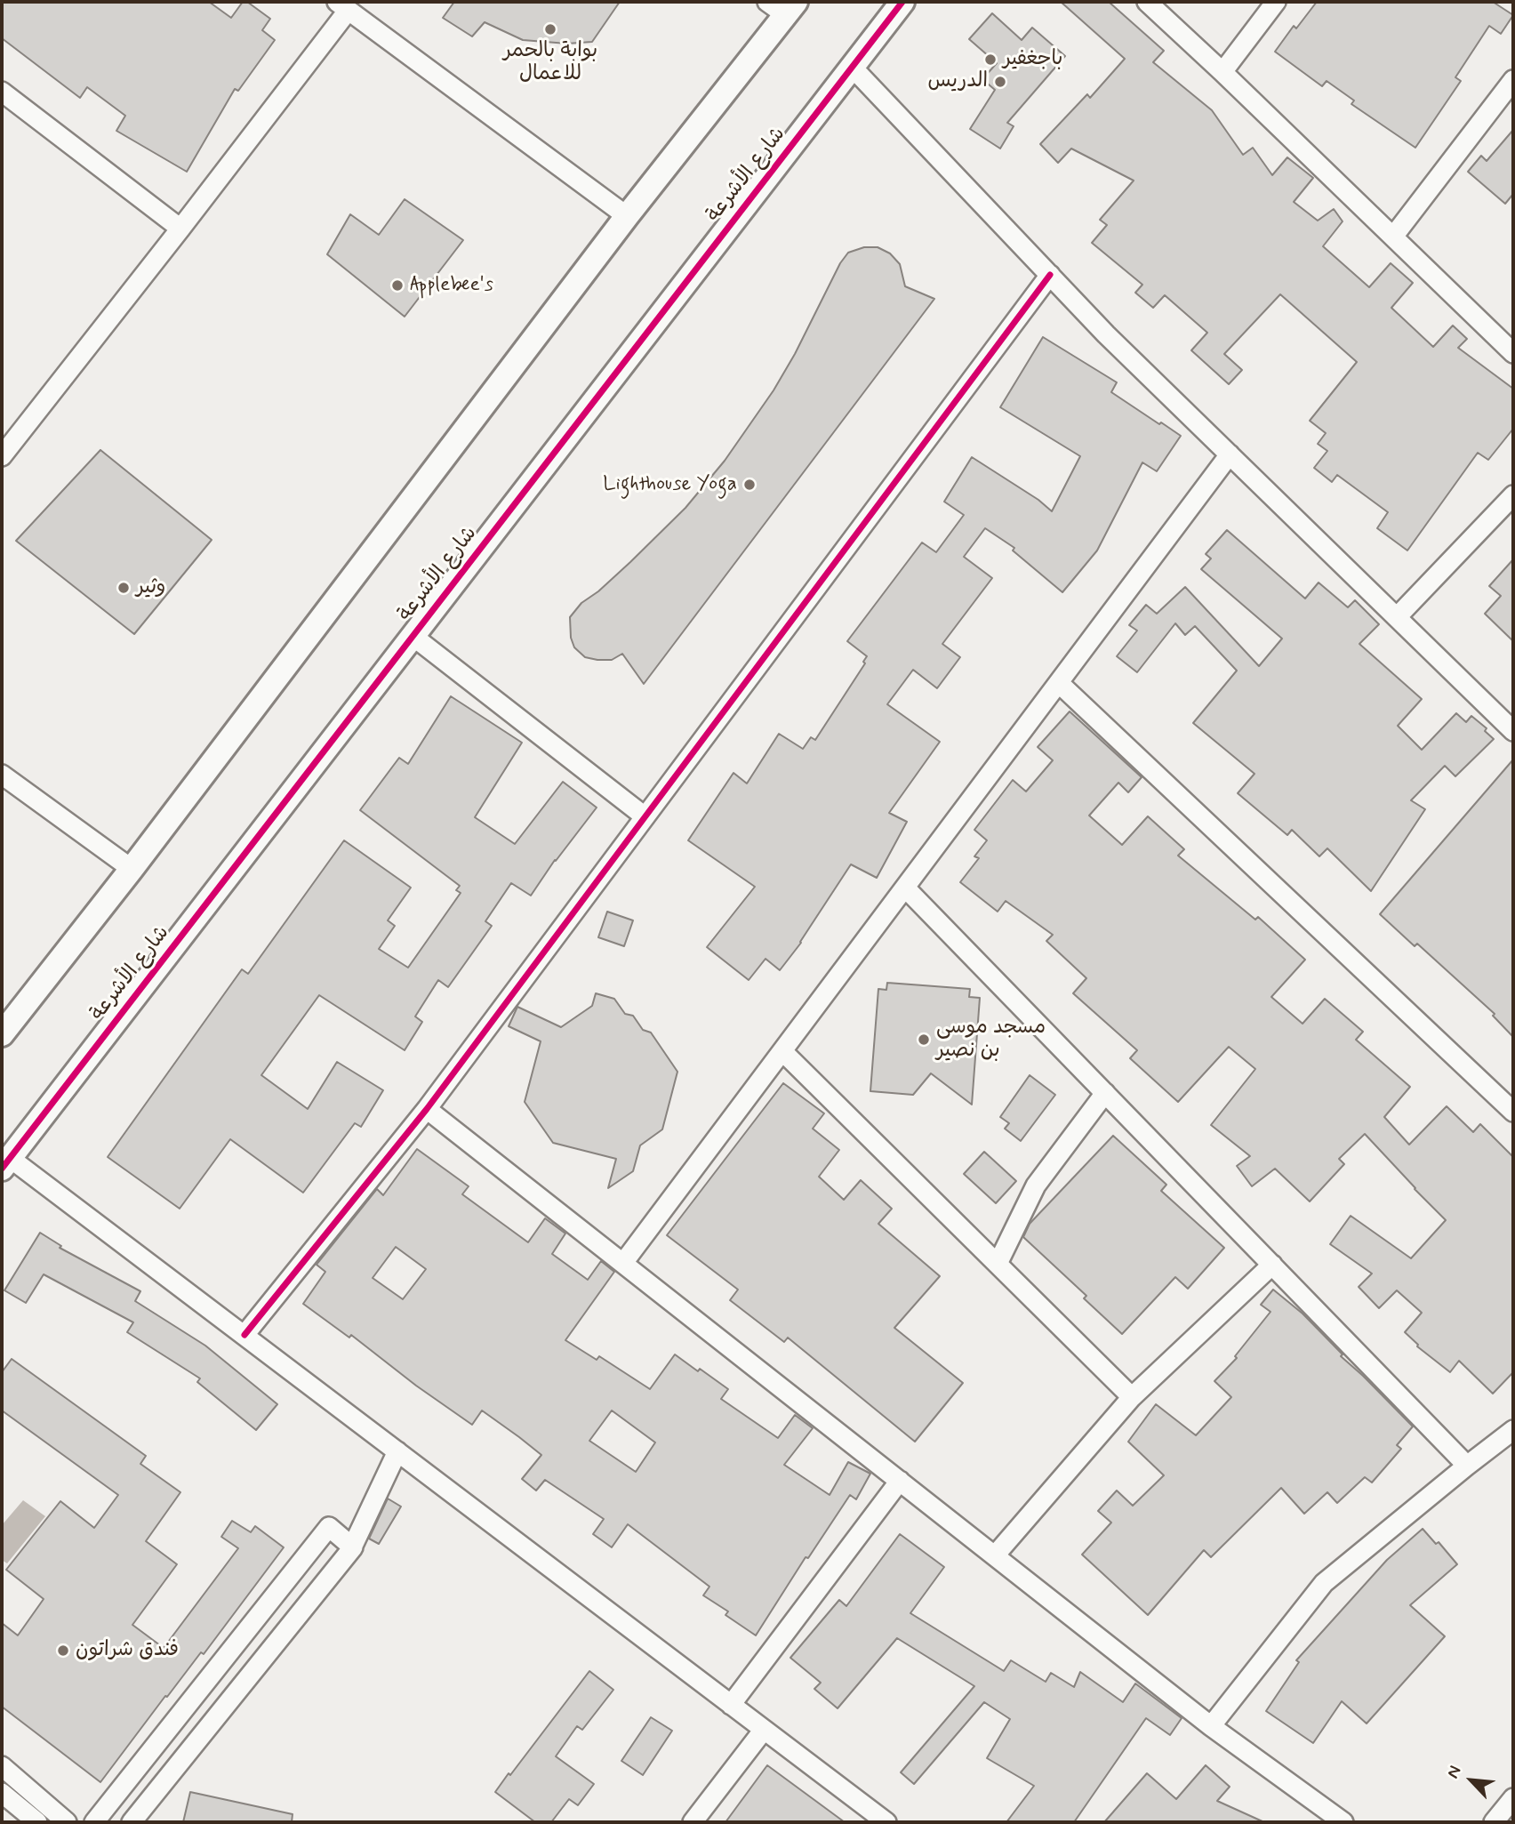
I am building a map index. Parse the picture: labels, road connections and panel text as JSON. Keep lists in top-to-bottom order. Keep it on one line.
{"streets":{"street":["شارع الأشرعة"]},"places":["بوابة بالحمر للاعمال","باجغفير","الدريس","Applebee's","Lighthouse Yoga","وثير","مسجد موسى بن نصير","فندق شراتون"],"north":"top left"}
